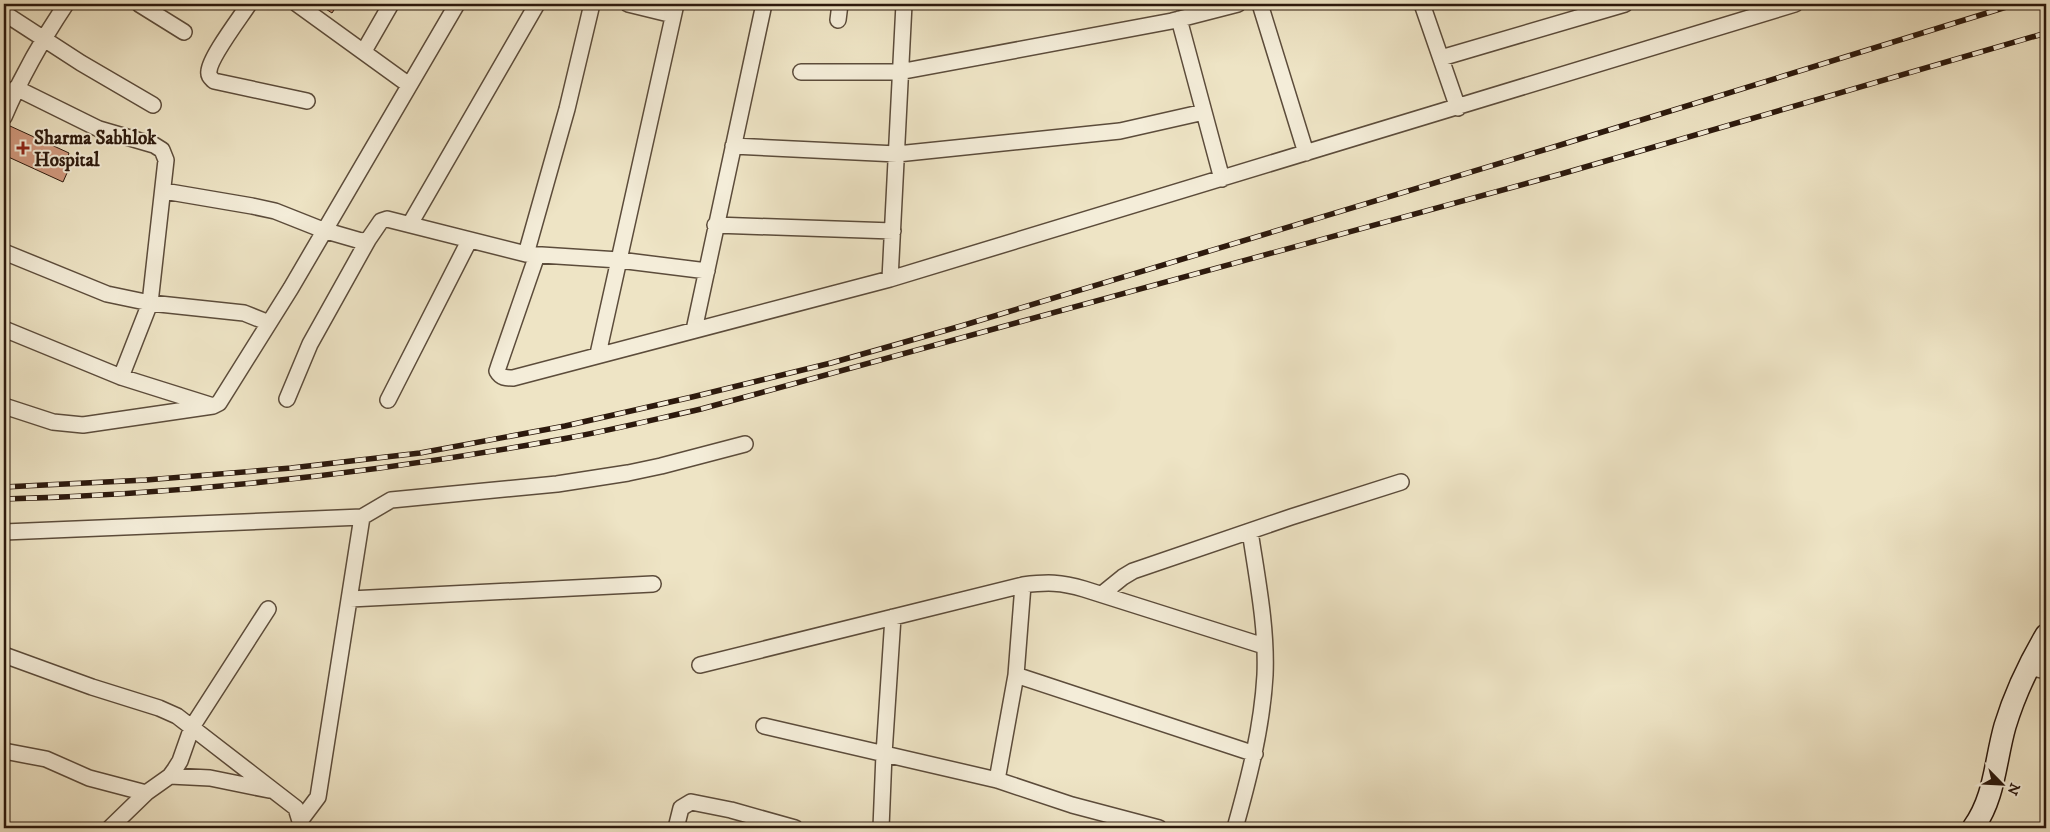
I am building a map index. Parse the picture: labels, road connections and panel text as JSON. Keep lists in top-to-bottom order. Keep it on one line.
{"places":{"health":["Sharma Sabhlok Hospital"]},"north":"bottom right"}
